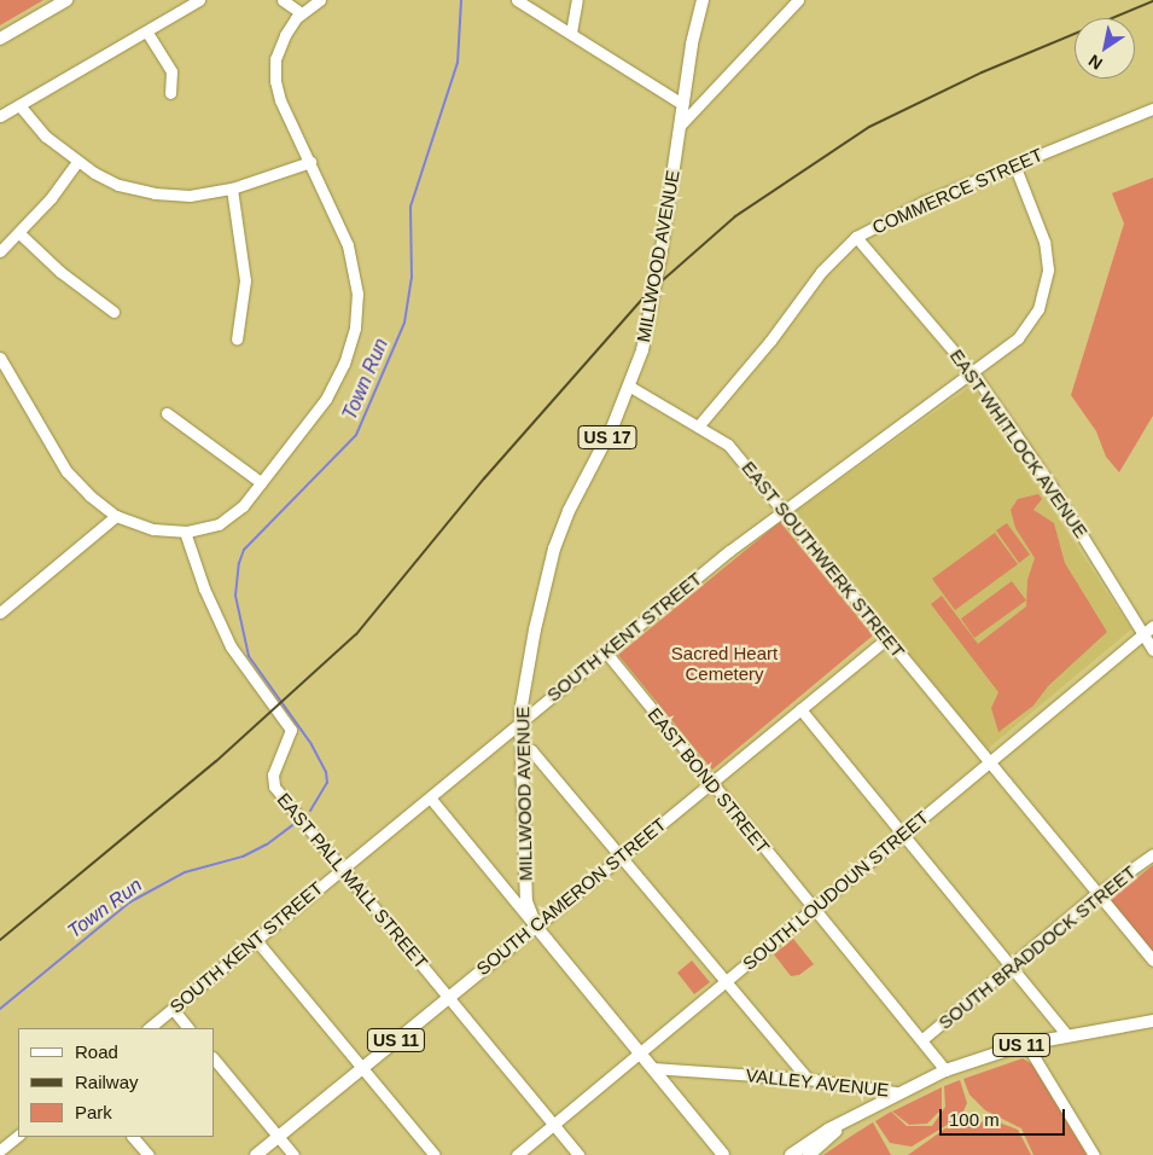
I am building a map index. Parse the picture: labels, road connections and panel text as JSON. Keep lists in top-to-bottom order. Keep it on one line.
{"streets":{"main road":["MILLWOOD AVENUE","US 17","SOUTH CAMERON STREET","US 11","VALLEY AVENUE"],"street":["COMMERCE STREET","EAST WHITLOCK AVENUE","EAST SOUTHWERK STREET","SOUTH KENT STREET","EAST BOND STREET","EAST PALL MALL STREET","SOUTH LOUDOUN STREET","SOUTH BRADDOCK STREET"]},"crossings":[["COMMERCE STREET","EAST WHITLOCK AVENUE"],["COMMERCE STREET","EAST SOUTHWERK STREET"],["COMMERCE STREET","SOUTH KENT STREET"],["MILLWOOD AVENUE","EAST SOUTHWERK STREET"],["MILLWOOD AVENUE","SOUTH KENT STREET"],["MILLWOOD AVENUE","SOUTH CAMERON STREET"],["EAST WHITLOCK AVENUE","SOUTH KENT STREET"],["EAST WHITLOCK AVENUE","SOUTH LOUDOUN STREET"],["EAST SOUTHWERK STREET","SOUTH KENT STREET"],["EAST SOUTHWERK STREET","SOUTH LOUDOUN STREET"],["EAST SOUTHWERK STREET","SOUTH CAMERON STREET"],["EAST SOUTHWERK STREET","SOUTH BRADDOCK STREET"],["SOUTH KENT STREET","EAST BOND STREET"],["SOUTH KENT STREET","EAST PALL MALL STREET"],["EAST BOND STREET","SOUTH LOUDOUN STREET"],["EAST BOND STREET","SOUTH CAMERON STREET"],["EAST BOND STREET","SOUTH BRADDOCK STREET"],["EAST BOND STREET","VALLEY AVENUE"],["EAST PALL MALL STREET","SOUTH LOUDOUN STREET"],["EAST PALL MALL STREET","SOUTH CAMERON STREET"],["US 11","VALLEY AVENUE"]],"water":["Town Run"],"parks":["Sacred Heart Cemetery"],"legend":["Road","Railway","Park"],"scale_bar":"100 m","north":"bottom left"}
